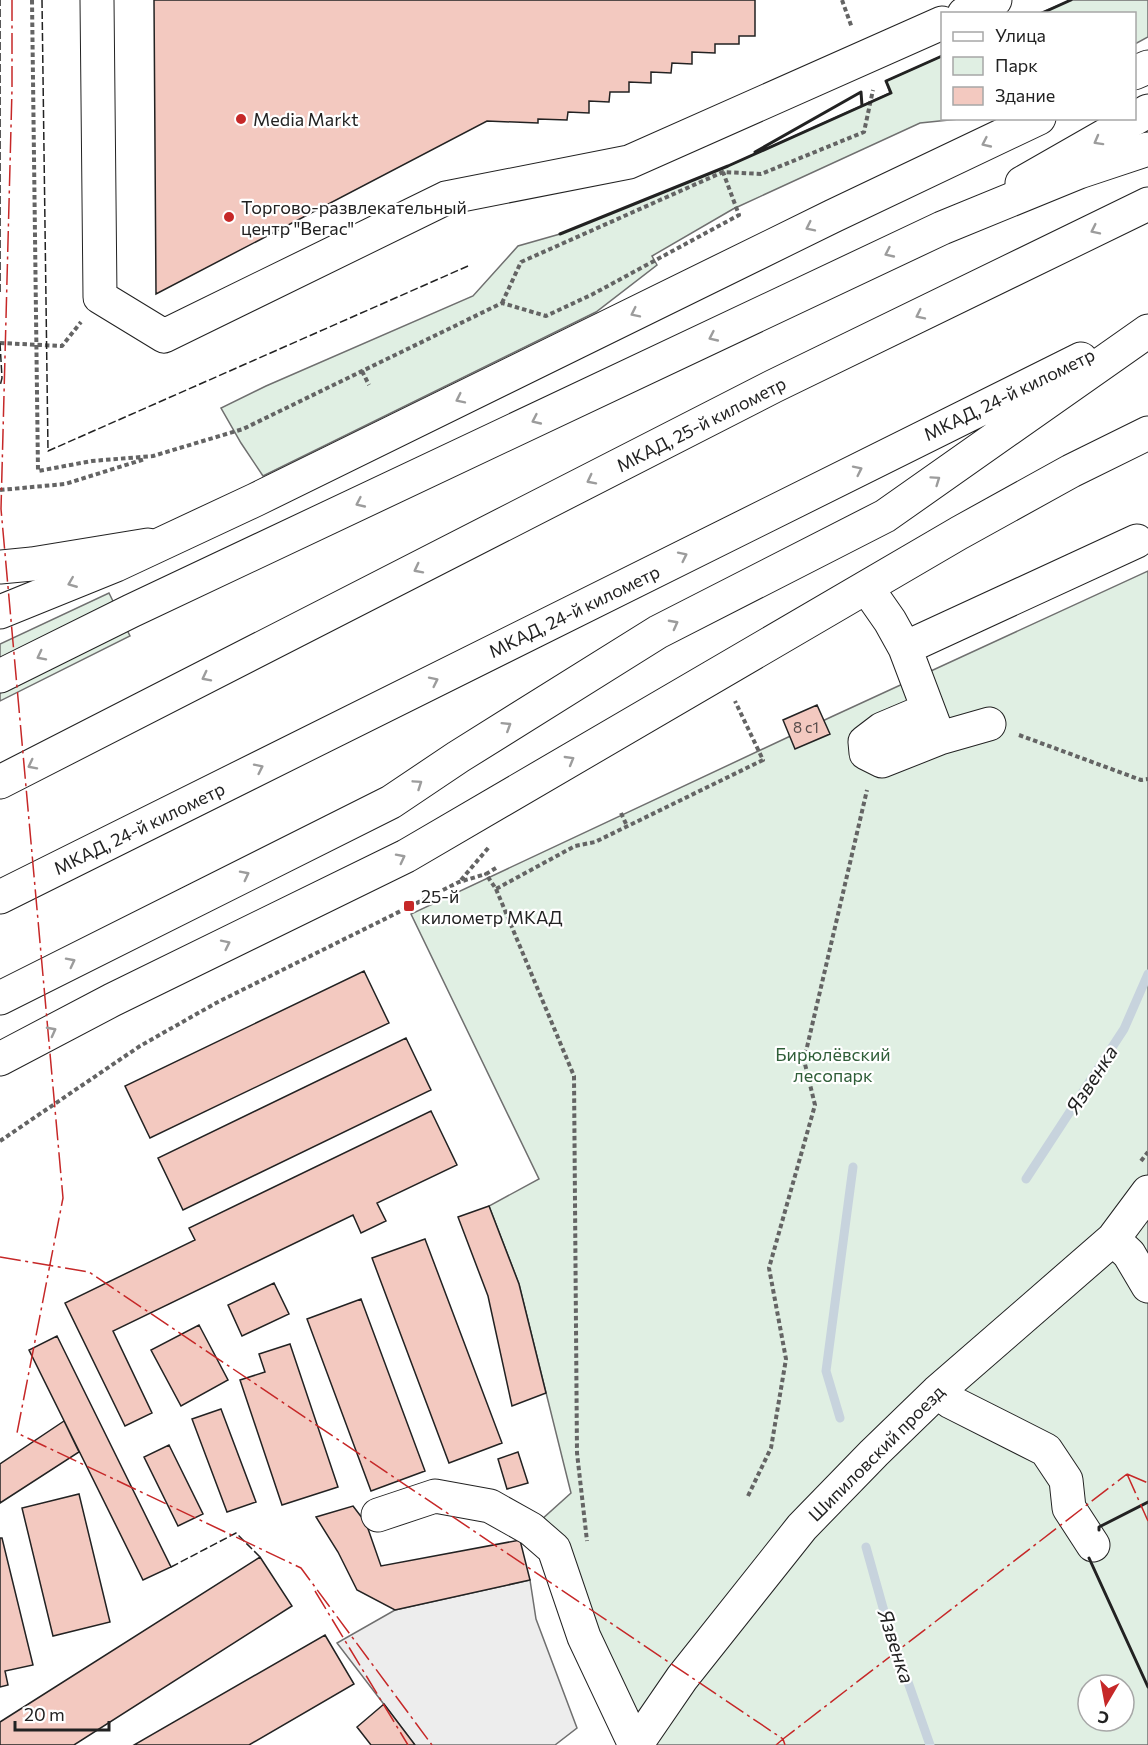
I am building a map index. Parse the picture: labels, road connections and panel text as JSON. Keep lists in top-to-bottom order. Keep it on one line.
{"streets":{"main road":["МКАД, 24-й километр","МКАД, 25-й километр","Шипиловский проезд"]},"water":["Язвенка"],"parks":["Бирюлёвский лесопарк"],"places":{"other":["Мedia Мarkt","Торгово-развлекательный центр \"Вегас\""],"transit":["25-й километр МКАД"]},"house_numbers":["8 с1"],"legend":["Улица","Парк","Здание"],"scale_bar":"20 m","north":"bottom"}
